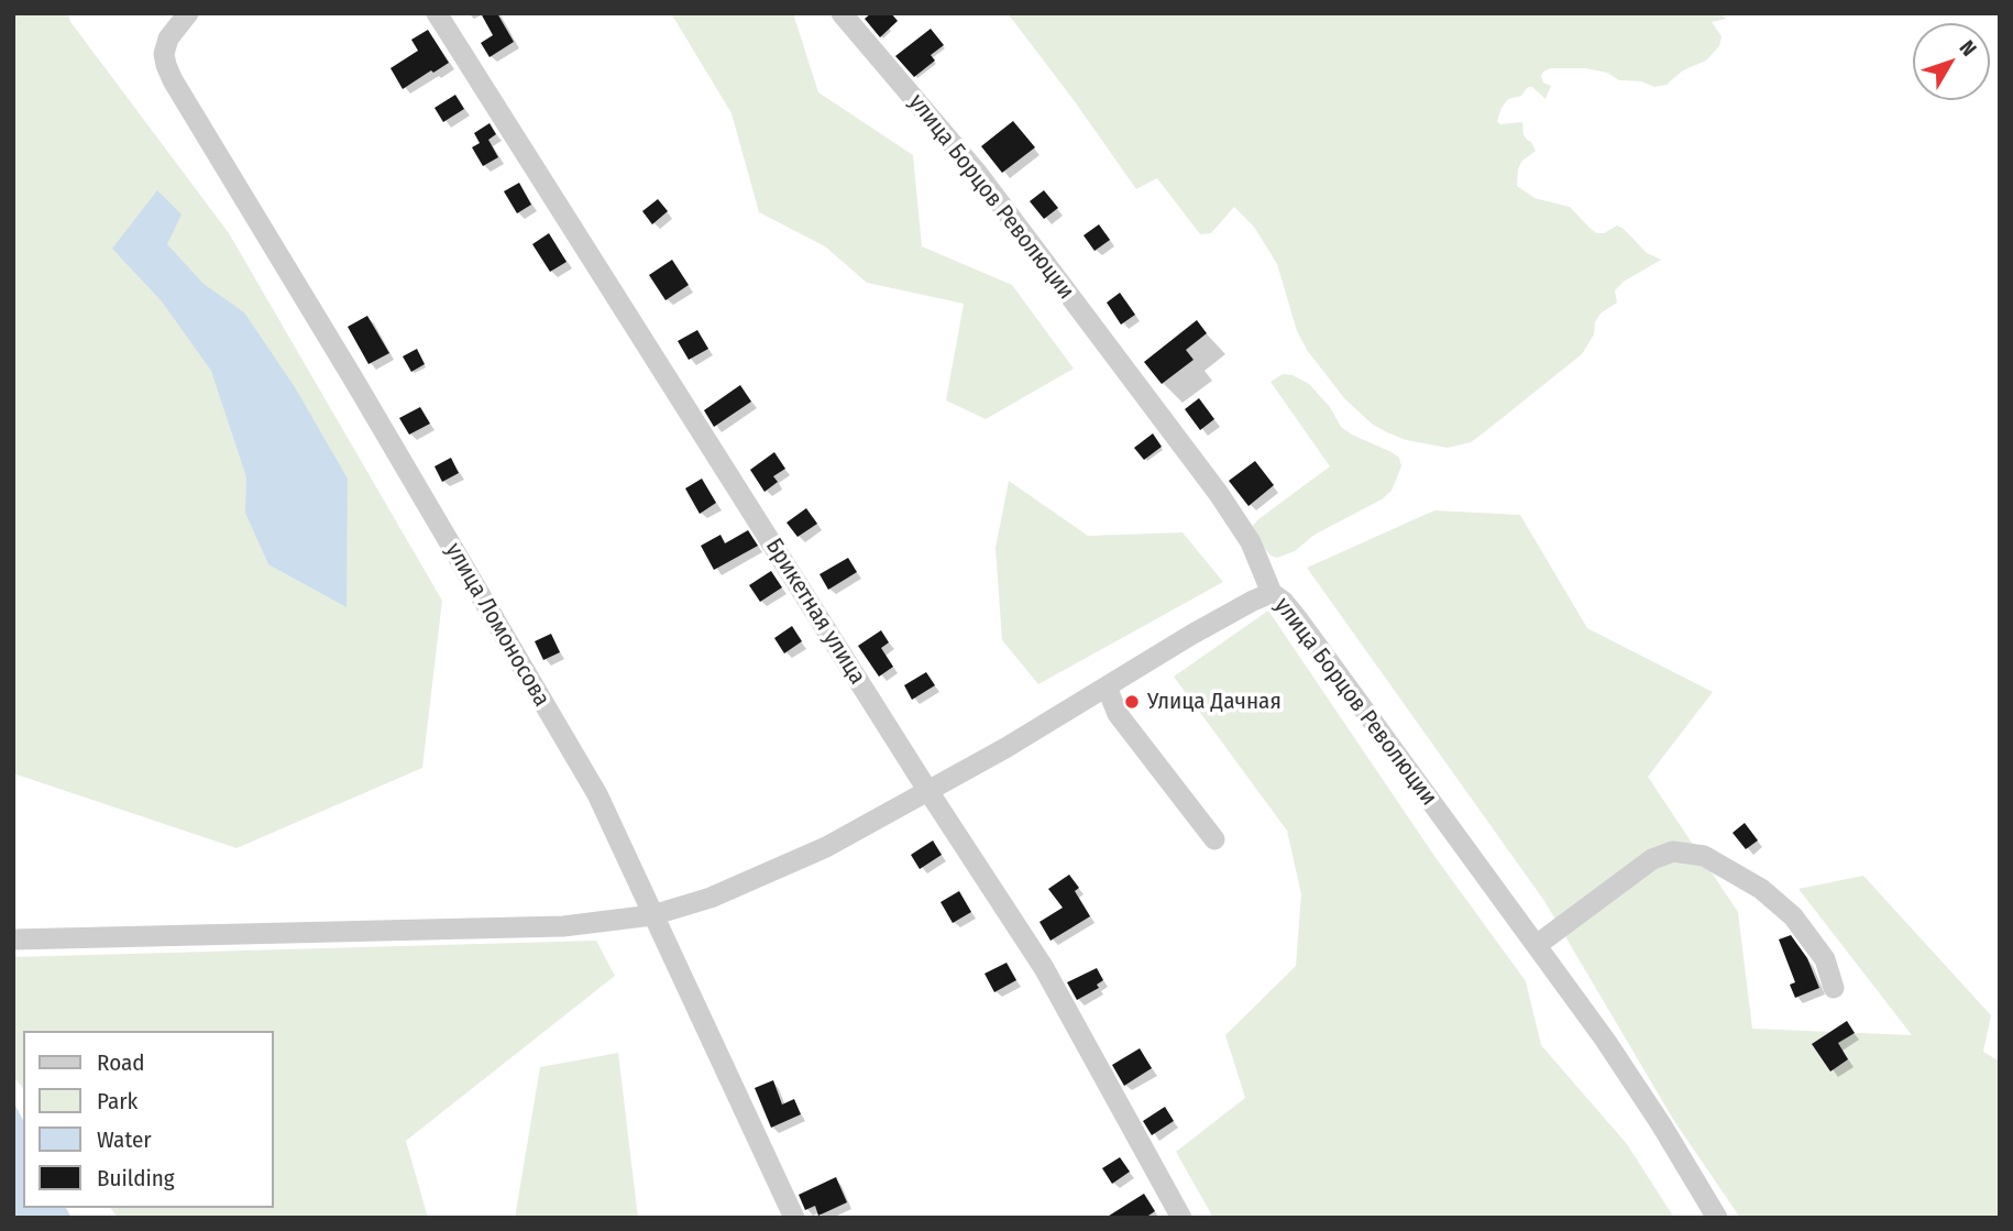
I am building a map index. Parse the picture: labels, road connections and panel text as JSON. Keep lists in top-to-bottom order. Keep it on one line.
{"streets":{"street":["улица Борцов Революции","Брикетная улица","улица Ломоносова"]},"places":["Улица Дачная"],"legend":["Road","Park","Water","Building"],"north":"top right"}
